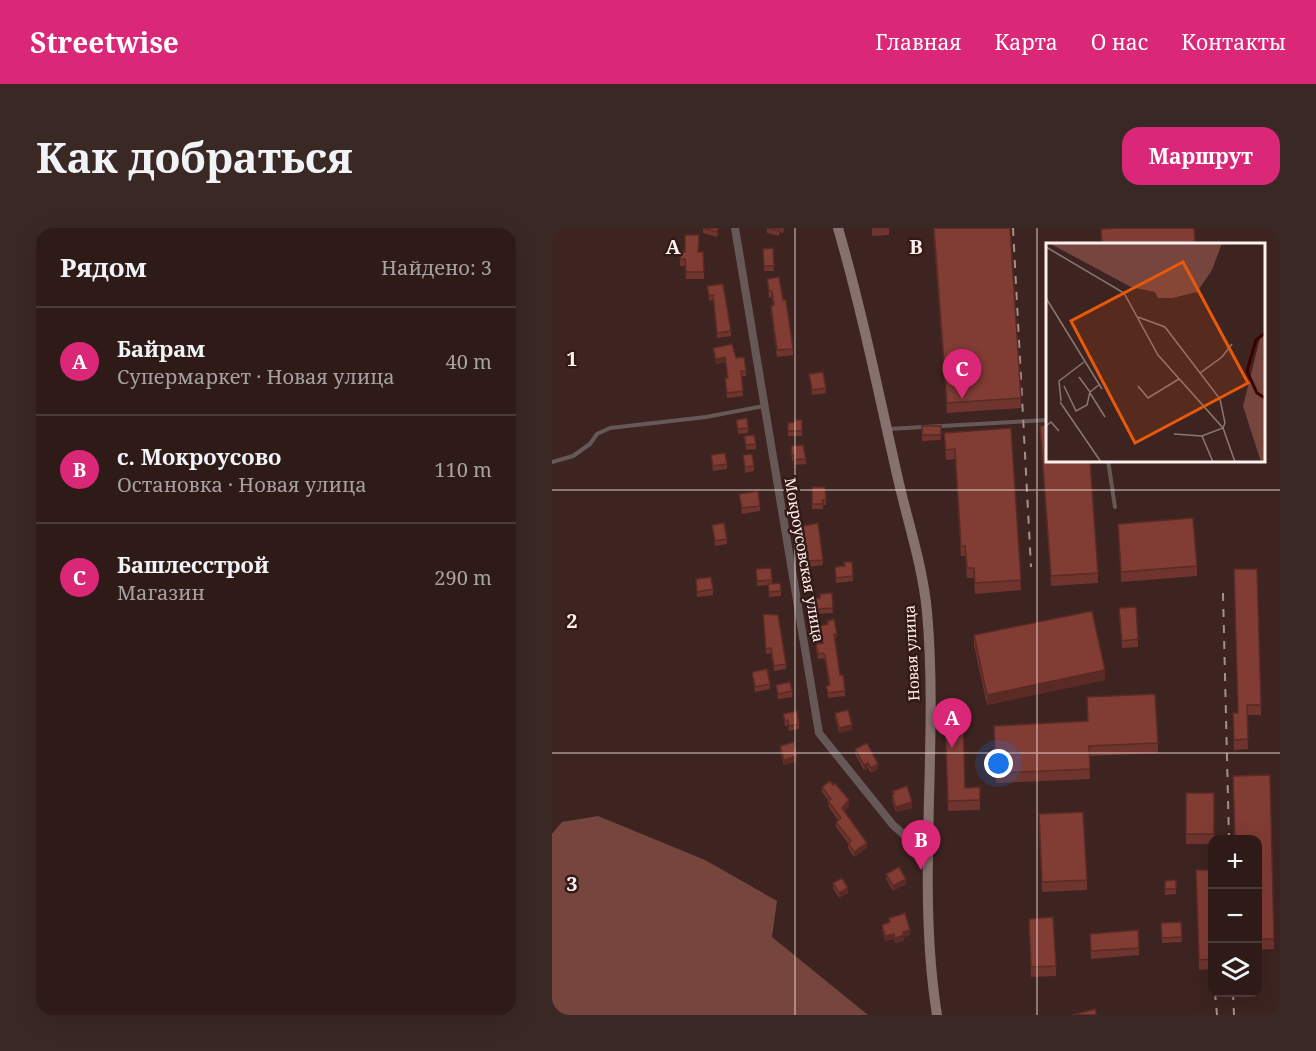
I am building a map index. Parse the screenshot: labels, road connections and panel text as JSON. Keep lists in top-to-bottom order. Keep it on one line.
{"streets":{"main road":["Новая улица"],"street":["Мокроусовская улица"]},"crossings":[["Мокроусовская улица","Новая улица"]],"page":{"header":"Streetwise","nav":["Главная","Карта","О нас","Контакты"],"buttons":"Маршрут","title":"Как добраться","heading":["Рядом","Найдено: 3"],"list":[{"mark":"A","name":"Байрам","note":"Супермаркет · Новая улица","value":"40 m"},{"mark":"B","name":"с. Мокроусово","note":"Остановка · Новая улица","value":"110 m"},{"mark":"C","name":"Башлесстрой","note":"Магазин","value":"290 m"}],"pins":["C","A","B"],"map_buttons":["+","−"]},"grid":{"columns":["A","B"],"rows":["1","2","3"]}}
